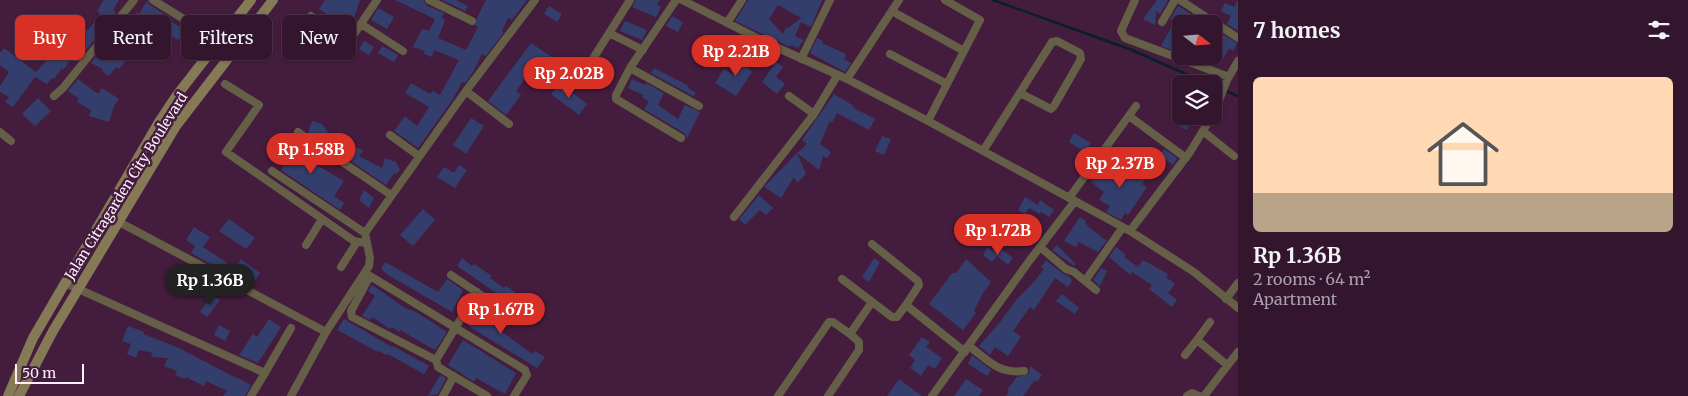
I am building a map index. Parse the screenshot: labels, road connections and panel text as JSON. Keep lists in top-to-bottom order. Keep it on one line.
{"streets":{"main road":["Jalan Citragarden City Boulevard"]},"scale_bar":"50 m","north":"right","page":{"heading":"7 homes","chip":["Buy","Rent","Filters","New"],"price":["Rp 2.21B","Rp 2.02B","Rp 1.58B","Rp 2.37B","Rp 1.72B","Rp 1.36B","Rp 1.67B"],"list":[{"name":"Rp 1.36B","note":"2 rooms · 64 m² · Apartment"}],"scale":"50 m"}}
